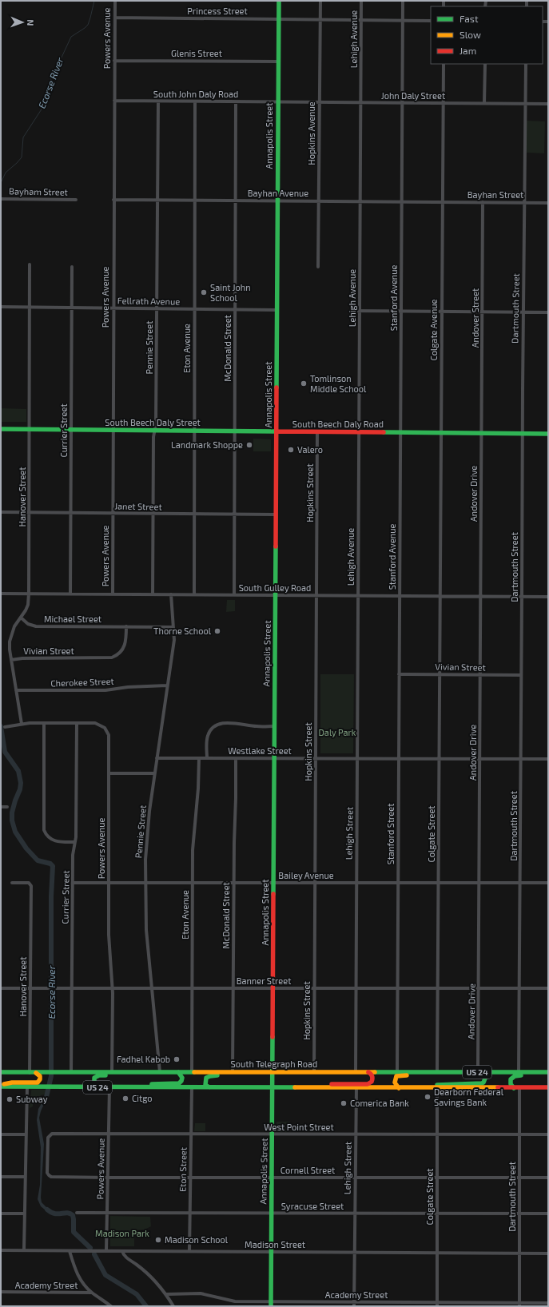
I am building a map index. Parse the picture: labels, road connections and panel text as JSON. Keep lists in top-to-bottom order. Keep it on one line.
{"streets":{"main road":["Annapolis Street","South Beech Daly Street","South Beech Daly Road","South Telegraph Road","US 24"],"street":["Princess Street","Powers Avenue","Lehigh Avenue","Glenis Street","South John Daly Road","John Daly Street","Hopkins Avenue","Bayham Street","Bayhan Avenue","Bayhan Street","Stanford Avenue","Fellrath Avenue","Dartmouth Street","Andover Street","Colgate Avenue","Pennie Street","Eton Avenue","McDonald Street","Currier Street","Hopkins Street","Andover Drive","Hanover Street","Janet Street","South Gulley Road","Michael Street","Vivian Street","Cherokee Street","Westlake Street","Lehigh Street","Stanford Street","Colgate Street","Bailey Avenue","Banner Street","West Point Street","Eton Street","Cornell Street","Syracuse Street","Madison Street","Academy Street"]},"crossings":[["Princess Street","Powers Avenue"],["Princess Street","Lehigh Avenue"],["Princess Street","Hopkins Avenue"],["Princess Street","Annapolis Street"],["Princess Street","Stanford Avenue"],["Powers Avenue","Glenis Street"],["Powers Avenue","South John Daly Road"],["Powers Avenue","Bayhan Avenue"],["Powers Avenue","Fellrath Avenue"],["Powers Avenue","South Beech Daly Street"],["Powers Avenue","Currier Street"],["Powers Avenue","Hanover Street"],["Powers Avenue","Janet Street"],["Powers Avenue","South Gulley Road"],["Powers Avenue","Bailey Avenue"],["Powers Avenue","Banner Street"],["Powers Avenue","South Telegraph Road"],["Powers Avenue","US 24"],["Powers Avenue","West Point Street"],["Powers Avenue","Cornell Street"],["Powers Avenue","Syracuse Street"],["Powers Avenue","Madison Street"],["Lehigh Avenue","John Daly Street"],["Lehigh Avenue","Bayhan Avenue"],["Lehigh Avenue","South Beech Daly Road"],["Lehigh Avenue","South Gulley Road"],["Lehigh Avenue","Lehigh Street"],["Glenis Street","Annapolis Street"],["South John Daly Road","John Daly Street"],["South John Daly Road","Annapolis Street"],["South John Daly Road","Pennie Street"],["South John Daly Road","Eton Avenue"],["South John Daly Road","McDonald Street"],["John Daly Street","Hopkins Avenue"],["John Daly Street","Annapolis Street"],["John Daly Street","Stanford Avenue"],["John Daly Street","Dartmouth Street"],["John Daly Street","Colgate Avenue"],["Hopkins Avenue","Bayhan Avenue"],["Annapolis Street","Bayhan Avenue"],["Annapolis Street","Fellrath Avenue"],["Annapolis Street","South Beech Daly Street"],["Annapolis Street","South Beech Daly Road"],["Annapolis Street","Janet Street"],["Annapolis Street","South Gulley Road"],["Annapolis Street","Westlake Street"],["Annapolis Street","Bailey Avenue"],["Annapolis Street","Banner Street"],["Annapolis Street","South Telegraph Road"],["Annapolis Street","US 24"],["Annapolis Street","West Point Street"],["Annapolis Street","Cornell Street"],["Annapolis Street","Syracuse Street"],["Annapolis Street","Madison Street"],["Annapolis Street","Academy Street"],["Bayhan Avenue","Bayhan Street"],["Bayhan Avenue","Stanford Avenue"],["Bayhan Avenue","Colgate Avenue"],["Bayhan Avenue","Pennie Street"],["Bayhan Avenue","Eton Avenue"],["Bayhan Avenue","McDonald Street"],["Bayhan Street","Dartmouth Street"],["Bayhan Street","Andover Street"],["Bayhan Street","Colgate Avenue"],["Stanford Avenue","South Beech Daly Road"],["Stanford Avenue","South Gulley Road"],["Stanford Avenue","Stanford Street"],["Fellrath Avenue","Pennie Street"],["Fellrath Avenue","Eton Avenue"],["Fellrath Avenue","McDonald Street"],["Fellrath Avenue","Currier Street"],["Fellrath Avenue","Hanover Street"],["Dartmouth Street","South Gulley Road"],["Dartmouth Street","Vivian Street"],["Dartmouth Street","Westlake Street"],["Dartmouth Street","Bailey Avenue"],["Dartmouth Street","Banner Street"],["Dartmouth Street","South Telegraph Road"],["Dartmouth Street","US 24"],["Dartmouth Street","West Point Street"],["Dartmouth Street","Cornell Street"],["Dartmouth Street","Syracuse Street"],["Dartmouth Street","Madison Street"],["Dartmouth Street","Academy Street"],["Andover Street","Andover Drive"],["Colgate Avenue","South Beech Daly Road"],["Colgate Avenue","South Gulley Road"],["Colgate Avenue","Colgate Street"],["Pennie Street","South Beech Daly Street"],["Pennie Street","Janet Street"],["Pennie Street","South Gulley Road"],["Pennie Street","Michael Street"],["Pennie Street","Cherokee Street"],["Pennie Street","Westlake Street"],["Pennie Street","Bailey Avenue"],["Pennie Street","Banner Street"],["Pennie Street","South Telegraph Road"],["Eton Avenue","South Beech Daly Street"],["Eton Avenue","Janet Street"],["Eton Avenue","South Gulley Road"],["Eton Avenue","Westlake Street"],["Eton Avenue","Bailey Avenue"],["Eton Avenue","Banner Street"],["Eton Avenue","South Telegraph Road"],["McDonald Street","South Beech Daly Street"],["McDonald Street","Janet Street"],["McDonald Street","South Gulley Road"],["McDonald Street","Westlake Street"],["McDonald Street","Bailey Avenue"],["McDonald Street","Banner Street"],["McDonald Street","South Telegraph Road"],["South Beech Daly Street","South Beech Daly Road"],["South Beech Daly Street","Currier Street"],["South Beech Daly Street","Hanover Street"],["South Beech Daly Road","Hopkins Street"],["Currier Street","Janet Street"],["Currier Street","South Gulley Road"],["Currier Street","Bailey Avenue"],["Currier Street","Banner Street"],["Currier Street","South Telegraph Road"],["Hopkins Street","South Gulley Road"],["Hopkins Street","Westlake Street"],["Hopkins Street","Bailey Avenue"],["Hopkins Street","Banner Street"],["Hopkins Street","South Telegraph Road"],["Andover Drive","South Gulley Road"],["Andover Drive","Vivian Street"],["Andover Drive","Westlake Street"],["Andover Drive","Bailey Avenue"],["Andover Drive","Banner Street"],["Andover Drive","South Telegraph Road"],["Hanover Street","Janet Street"],["Hanover Street","South Gulley Road"],["Hanover Street","Michael Street"],["Hanover Street","Vivian Street"],["Hanover Street","Cherokee Street"],["Hanover Street","South Telegraph Road"],["South Gulley Road","Lehigh Street"],["South Gulley Road","Stanford Street"],["South Gulley Road","Colgate Street"],["Michael Street","Vivian Street"],["Vivian Street","Stanford Street"],["Vivian Street","Colgate Street"],["Westlake Street","Lehigh Street"],["Westlake Street","Stanford Street"],["Westlake Street","Colgate Street"],["Lehigh Street","Bailey Avenue"],["Lehigh Street","Banner Street"],["Lehigh Street","South Telegraph Road"],["Lehigh Street","US 24"],["Lehigh Street","West Point Street"],["Lehigh Street","Cornell Street"],["Lehigh Street","Syracuse Street"],["Lehigh Street","Madison Street"],["Lehigh Street","Academy Street"],["Stanford Street","Bailey Avenue"],["Stanford Street","Banner Street"],["Stanford Street","South Telegraph Road"],["Colgate Street","Bailey Avenue"],["Colgate Street","Banner Street"],["Colgate Street","South Telegraph Road"],["Colgate Street","US 24"],["Colgate Street","West Point Street"],["Colgate Street","Cornell Street"],["Colgate Street","Syracuse Street"],["Colgate Street","Madison Street"],["Colgate Street","Academy Street"],["US 24","Eton Street"],["West Point Street","Eton Street"],["West Point Street","Cornell Street"],["Eton Street","Cornell Street"],["Eton Street","Syracuse Street"],["Eton Street","Madison Street"]],"water":["Ecorse River"],"parks":["Daly Park","Madison Park"],"places":["Saint John School","Tomlinson Middle School","Landmark Shoppe","Valero","Thorne School","Fadhel Kabob","Dearborn Federal Savings Bank","Citgo","Subway","Comerica Bank","Madison School"],"legend":["Fast","Slow","Jam"],"north":"right"}
